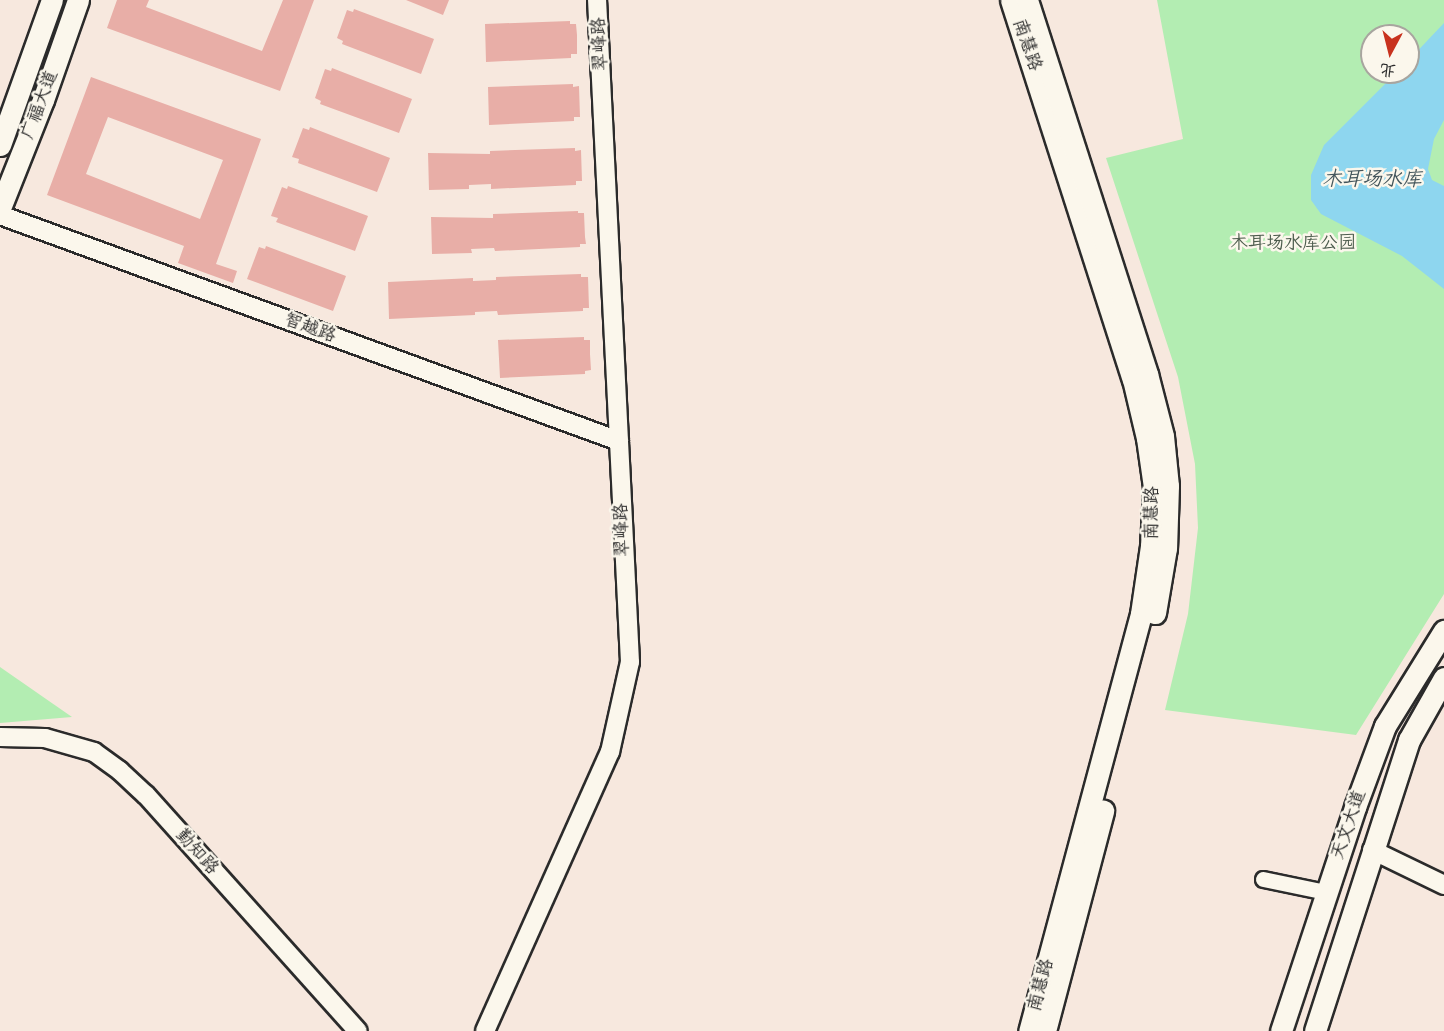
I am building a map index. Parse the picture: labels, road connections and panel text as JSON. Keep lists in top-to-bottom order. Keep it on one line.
{"streets":{"main road":["南慧路","广福大道","天文大道"],"street":["翠峰路","智越路","勤知路"]},"crossings":[["翠峰路","智越路"]],"water":["木耳场水库"],"parks":["木耳场水库公园"],"north":"bottom"}
